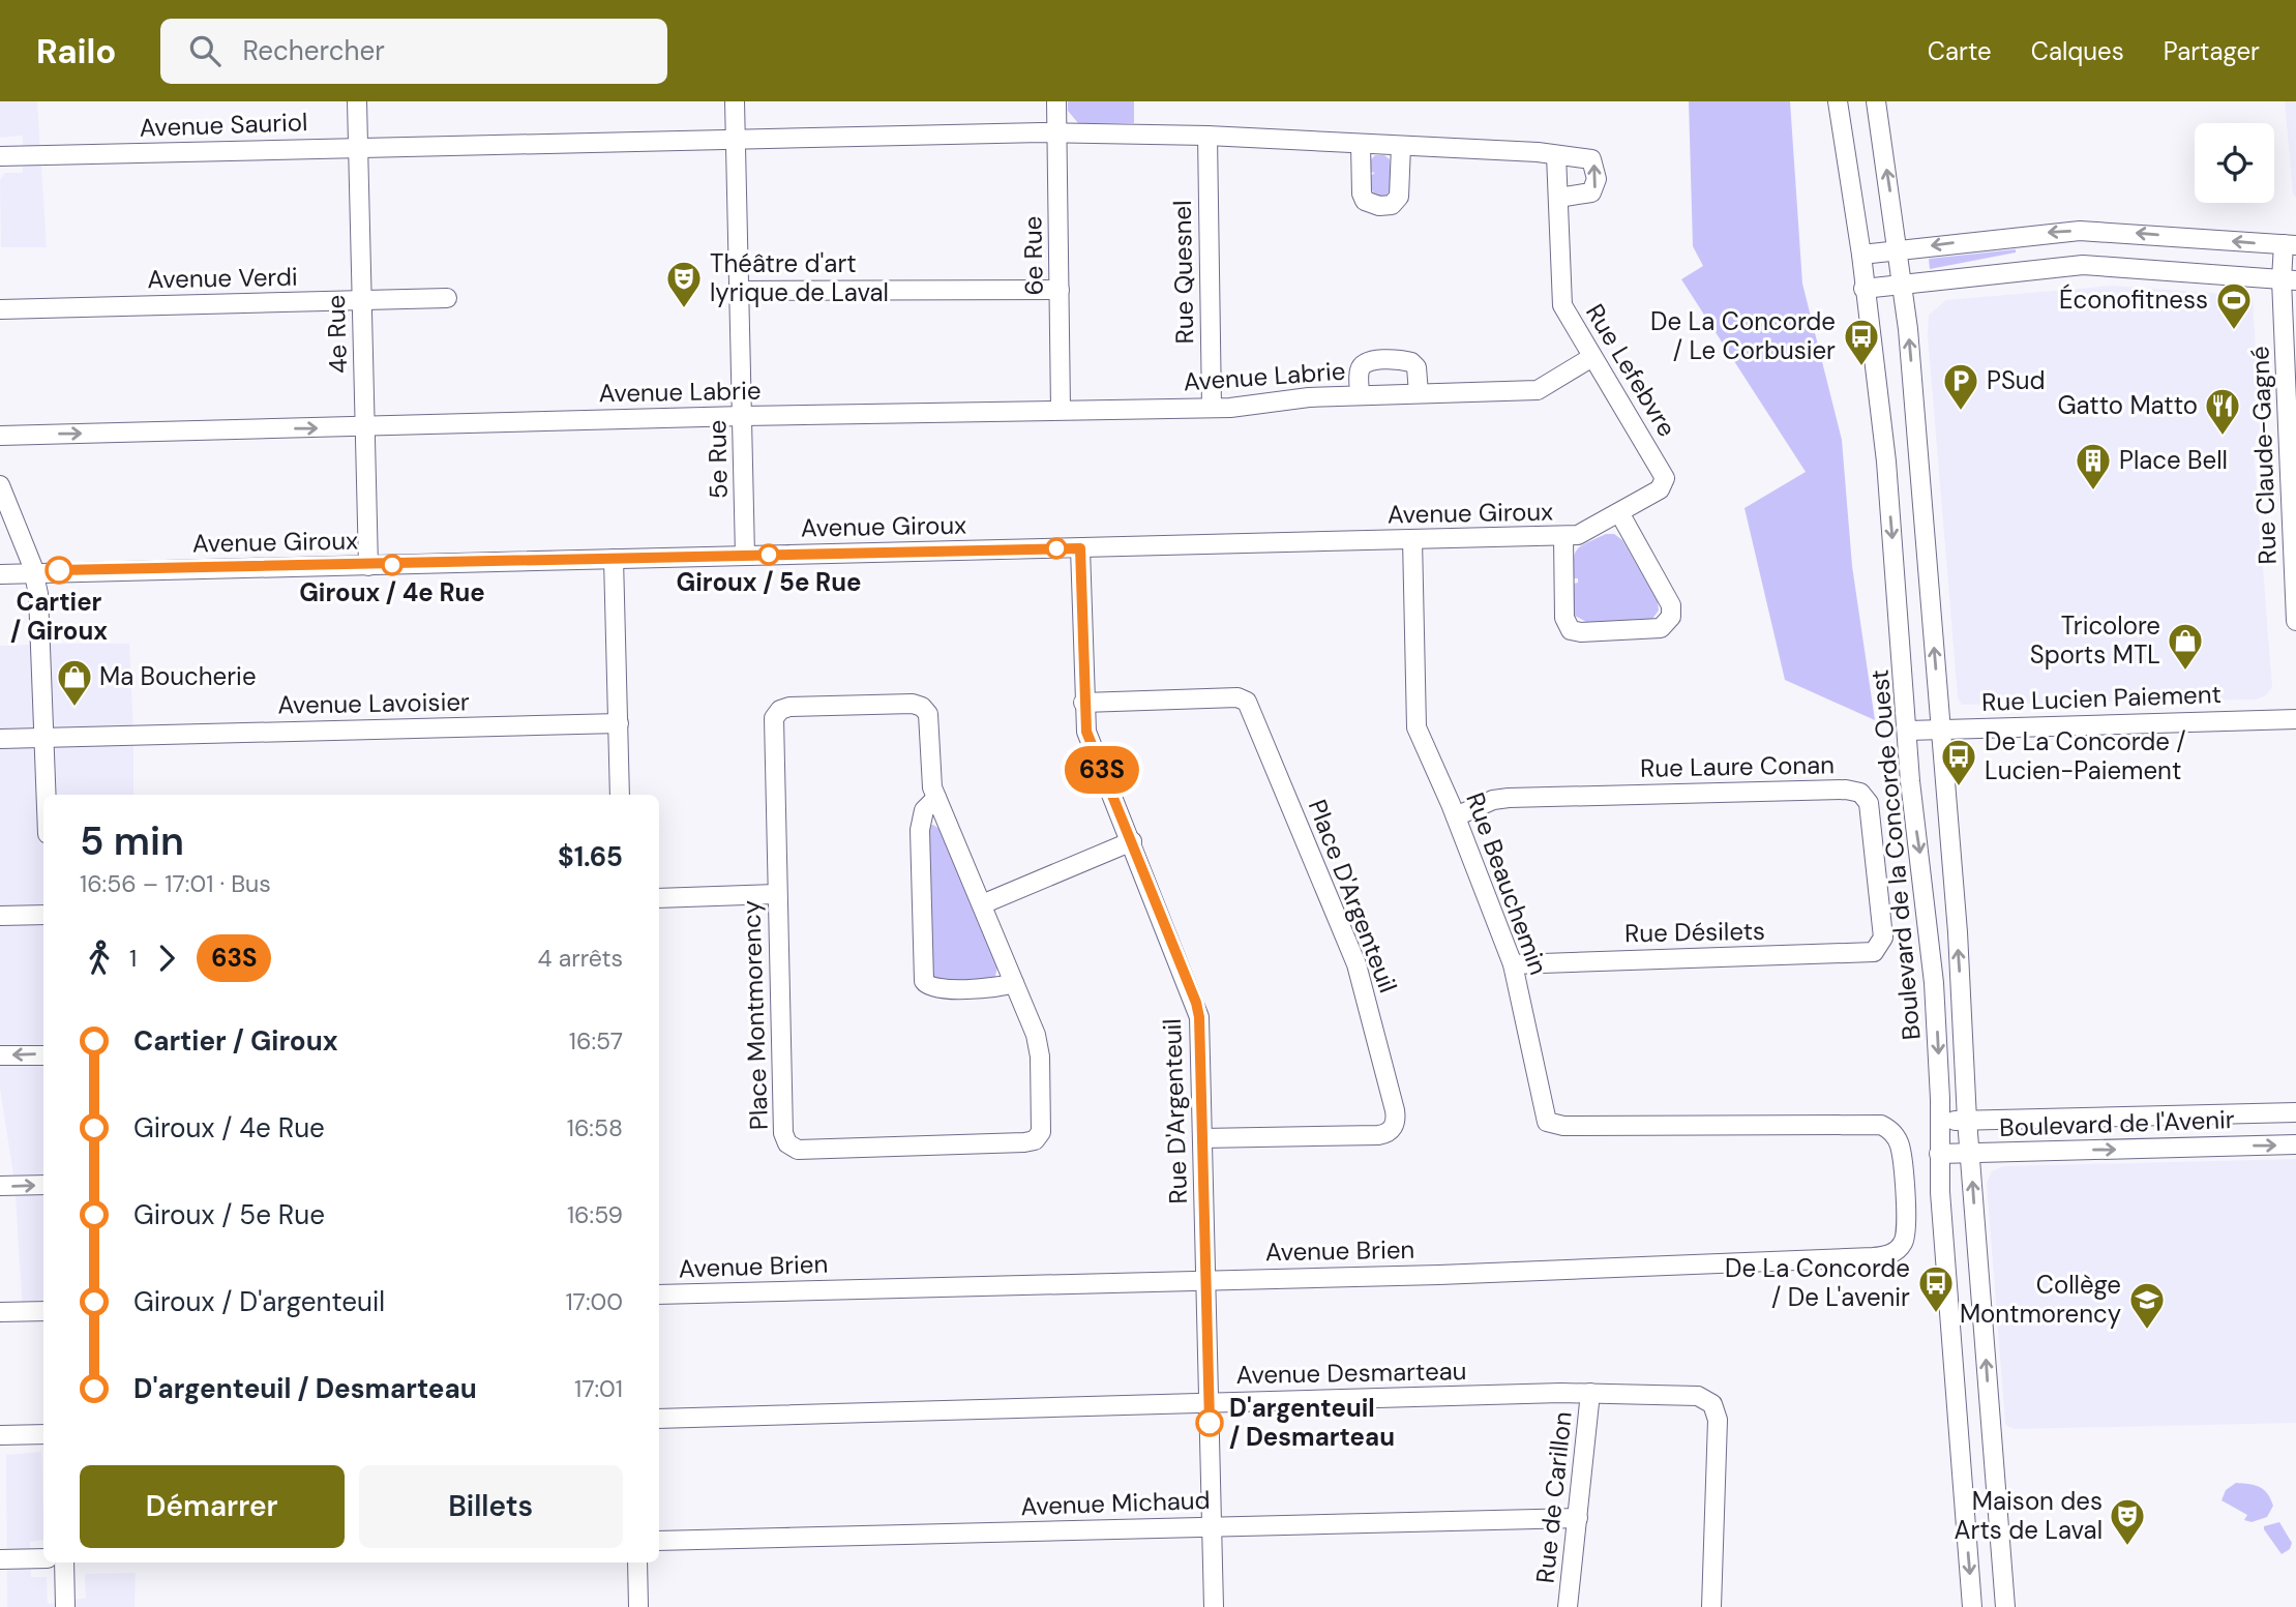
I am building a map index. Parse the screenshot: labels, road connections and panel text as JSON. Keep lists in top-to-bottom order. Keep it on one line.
{"streets":{"street":["Avenue Sauriol","6e Rue","Rue Quesnel","Avenue Verdi","4e Rue","Rue Lefebvre","Avenue Labrie","Rue Claude-Gagné","5e Rue","Avenue Giroux","Rue Lucien Paiement","Avenue Lavoisier","Rue Laure Conan","Boulevard de la Concorde Ouest","Rue Beauchemin","Place D'Argenteuil","Rue Désilets","Place Montmorency","Rue D'Argenteuil","Boulevard de l'Avenir","Avenue Brien","Avenue Desmarteau","Rue de Carillon","Avenue Michaud"]},"crossings":[["Avenue Sauriol","6e Rue"],["Avenue Sauriol","4e Rue"],["Avenue Sauriol","5e Rue"],["6e Rue","Avenue Labrie"],["Rue Quesnel","Avenue Labrie"],["Avenue Verdi","4e Rue"],["4e Rue","Avenue Labrie"],["4e Rue","Avenue Giroux"],["Rue Lefebvre","Avenue Labrie"],["Rue Lefebvre","Avenue Giroux"],["Avenue Labrie","5e Rue"],["5e Rue","Avenue Giroux"],["Avenue Giroux","Rue Beauchemin"],["Avenue Giroux","Rue D'Argenteuil"],["Rue Lucien Paiement","Boulevard de la Concorde Ouest"],["Rue Laure Conan","Rue Beauchemin"],["Rue Laure Conan","Rue Désilets"],["Boulevard de la Concorde Ouest","Boulevard de l'Avenir"],["Rue Beauchemin","Rue Désilets"],["Rue Beauchemin","Avenue Brien"],["Place D'Argenteuil","Rue D'Argenteuil"],["Rue D'Argenteuil","Avenue Brien"],["Rue D'Argenteuil","Avenue Desmarteau"],["Rue D'Argenteuil","Avenue Michaud"],["Avenue Desmarteau","Rue de Carillon"],["Rue de Carillon","Avenue Michaud"]],"places":{"theatre":["Théâtre d'art lyrique de Laval","Maison des Arts de Laval"],"sports":["Éconofitness"],"bus stop":["De La Concorde / Le Corbusier","De La Concorde / Lucien-Paiement","De La Concorde / De L'avenir"],"parking":["PSud"],"restaurant":["Gatto Matto"],"building":["Place Bell"],"other":["Giroux / 5e Rue","Giroux / 4e Rue","Cartier / Giroux","D'argenteuil / Desmarteau"],"shop":["Tricolore Sports MTL","Ma Boucherie"],"school or university":["Collège Montmorency"]},"lines":["bus line 63S"],"page":{"header":"Railo","search":"Rechercher","nav":["Carte","Calques","Partager"],"on_map":"63S","heading":["5 min","16:56 – 17:01 · Bus","$1.65"],"legs":["1","63S","4 arrêts"],"list":[{"name":"Cartier / Giroux","value":"16:57"},{"name":"Giroux / 4e Rue","value":"16:58"},{"name":"Giroux / 5e Rue","value":"16:59"},{"name":"Giroux / D'argenteuil","value":"17:00"},{"name":"D'argenteuil / Desmarteau","value":"17:01"}],"buttons":["Démarrer","Billets"]}}
